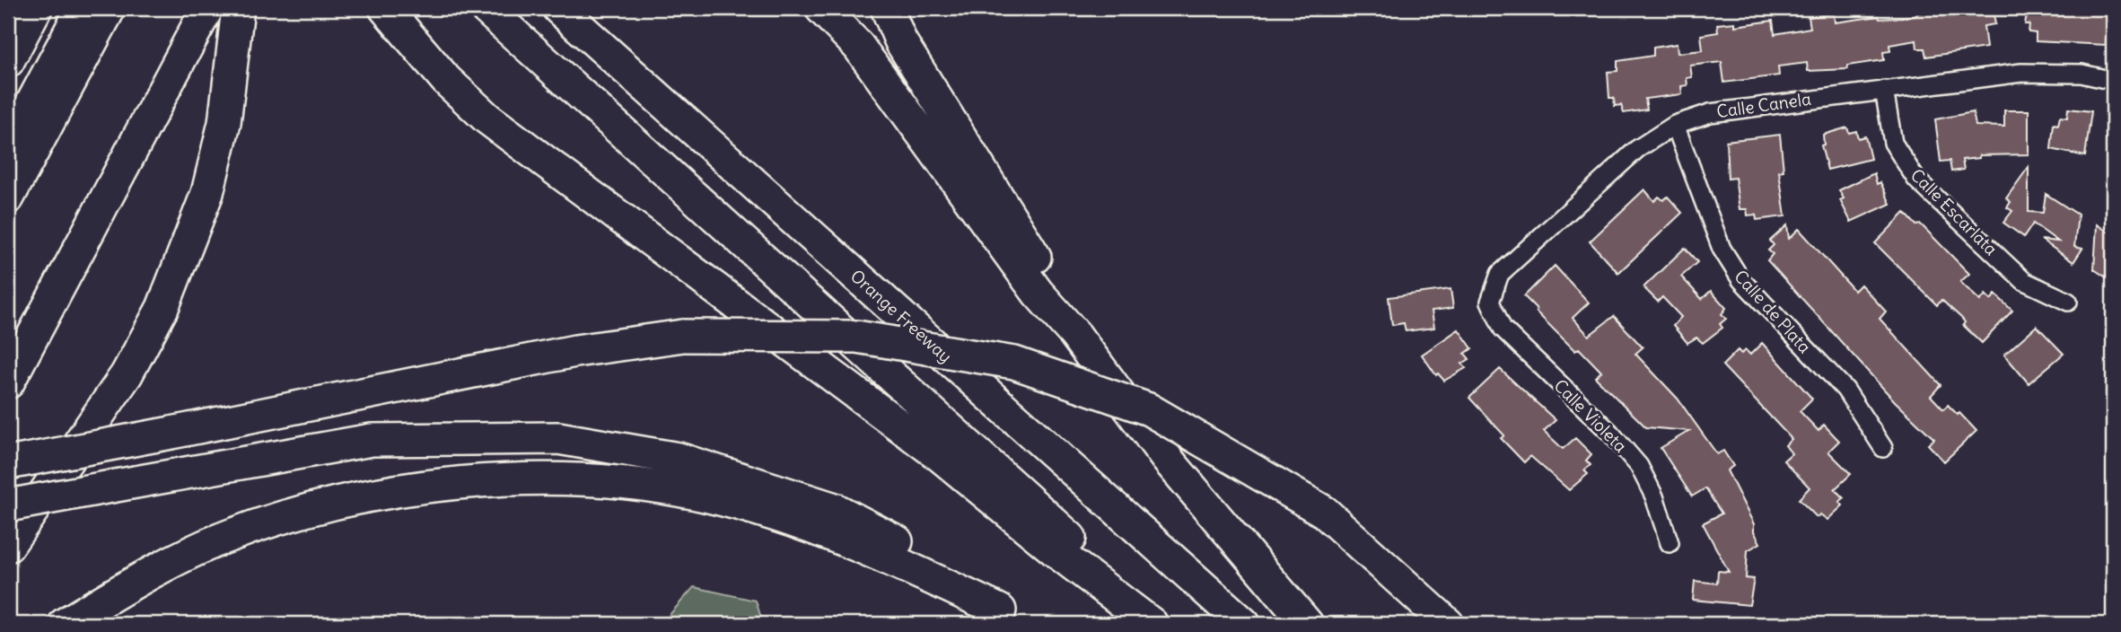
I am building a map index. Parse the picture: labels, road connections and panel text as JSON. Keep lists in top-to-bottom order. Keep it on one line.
{"streets":{"highway":["Orange Freeway"],"street":["Calle Canela","Calle Escarlata","Calle de Plata","Calle Violeta"]},"crossings":[["Calle Canela","Calle Escarlata"],["Calle Canela","Calle de Plata"],["Calle Canela","Calle Violeta"]]}
